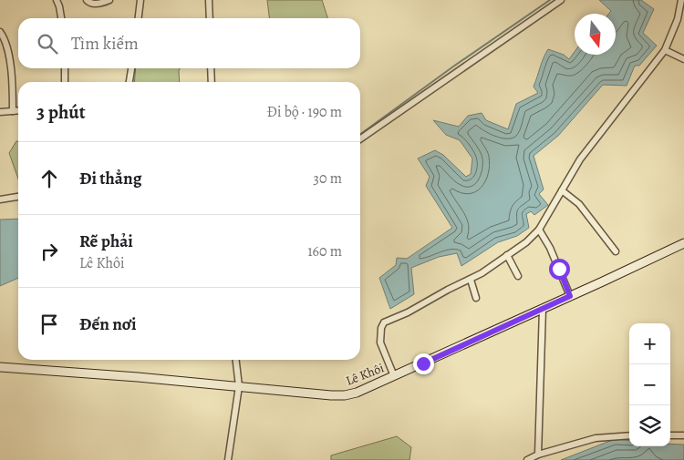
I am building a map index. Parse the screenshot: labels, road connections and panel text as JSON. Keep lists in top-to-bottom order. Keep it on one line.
{"streets":{"street":["Lê Khôi"]},"north":"bottom","page":{"search":"Tìm kiếm","heading":["3 phút","Đi bộ · 190 m"],"list":[["Đi thẳng","30 m"],["Rẽ phải","Lê Khôi","160 m"],"Đến nơi"],"map_buttons":["+","−"]}}
